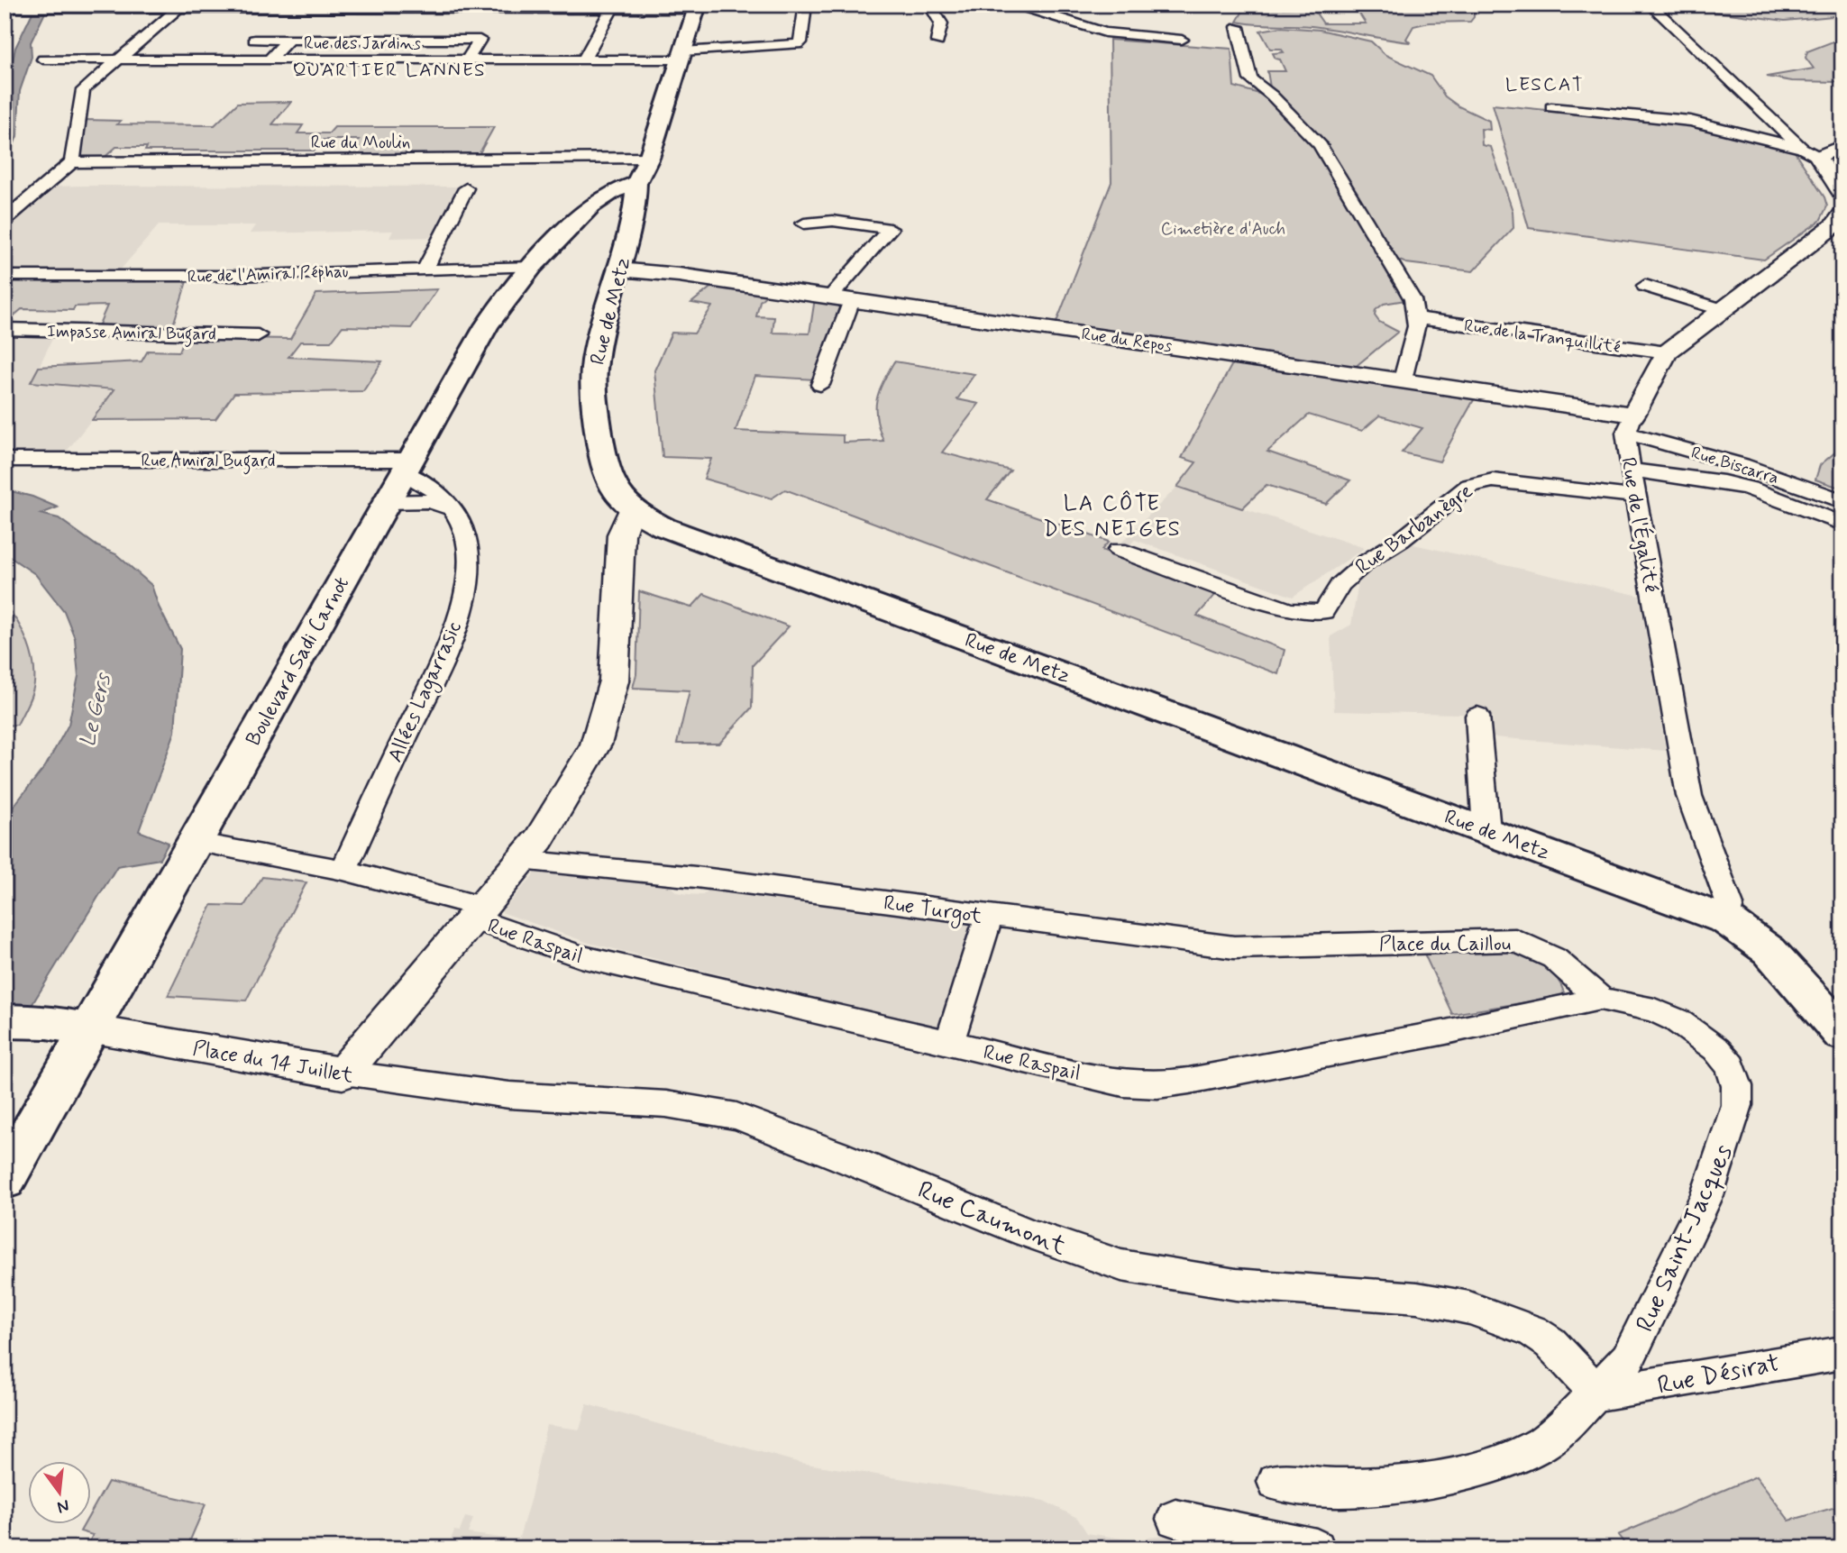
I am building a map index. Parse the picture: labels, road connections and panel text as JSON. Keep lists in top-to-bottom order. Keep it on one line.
{"streets":{"main road":["Rue de Metz","Boulevard Sadi Carnot"],"street":["Rue des Jardins","Rue du Moulin","Rue de l'Amiral Péphau","Impasse Amiral Bugard","Rue de la Tranquillité","Rue du Repos","Rue Amiral Bugard","Rue Biscarra","Rue de l'Égalité","Rue Barbanègre","Allées Lagarrasic","Rue Turgot","Rue Raspail","Place du Caillou","Place du 14 Juillet","Rue Caumont","Rue Saint-Jacques","Rue Désirat"]},"crossings":[["Rue des Jardins","Rue de Metz"],["Rue du Moulin","Rue de Metz"],["Rue du Moulin","Boulevard Sadi Carnot"],["Rue de l'Amiral Péphau","Boulevard Sadi Carnot"],["Rue de Metz","Rue du Repos"],["Rue de Metz","Rue de l'Égalité"],["Rue de Metz","Boulevard Sadi Carnot"],["Rue du Repos","Rue Biscarra"],["Rue du Repos","Rue de l'Égalité"],["Rue Amiral Bugard","Boulevard Sadi Carnot"],["Rue Amiral Bugard","Allées Lagarrasic"],["Rue Biscarra","Rue de l'Égalité"],["Rue de l'Égalité","Rue Barbanègre"],["Boulevard Sadi Carnot","Allées Lagarrasic"],["Boulevard Sadi Carnot","Rue Raspail"],["Boulevard Sadi Carnot","Place du 14 Juillet"],["Allées Lagarrasic","Rue Raspail"],["Rue Turgot","Place du Caillou"],["Rue Raspail","Place du Caillou"],["Place du Caillou","Rue Saint-Jacques"],["Place du 14 Juillet","Rue Caumont"],["Rue Caumont","Rue Saint-Jacques"],["Rue Caumont","Rue Désirat"],["Rue Saint-Jacques","Rue Désirat"]],"districts":["QUARTIER LANNES","LESCAT","LA CÔTE DES NEIGES"],"water":["Le Gers"],"parks":["Cimetière d'Auch"],"north":"bottom"}
